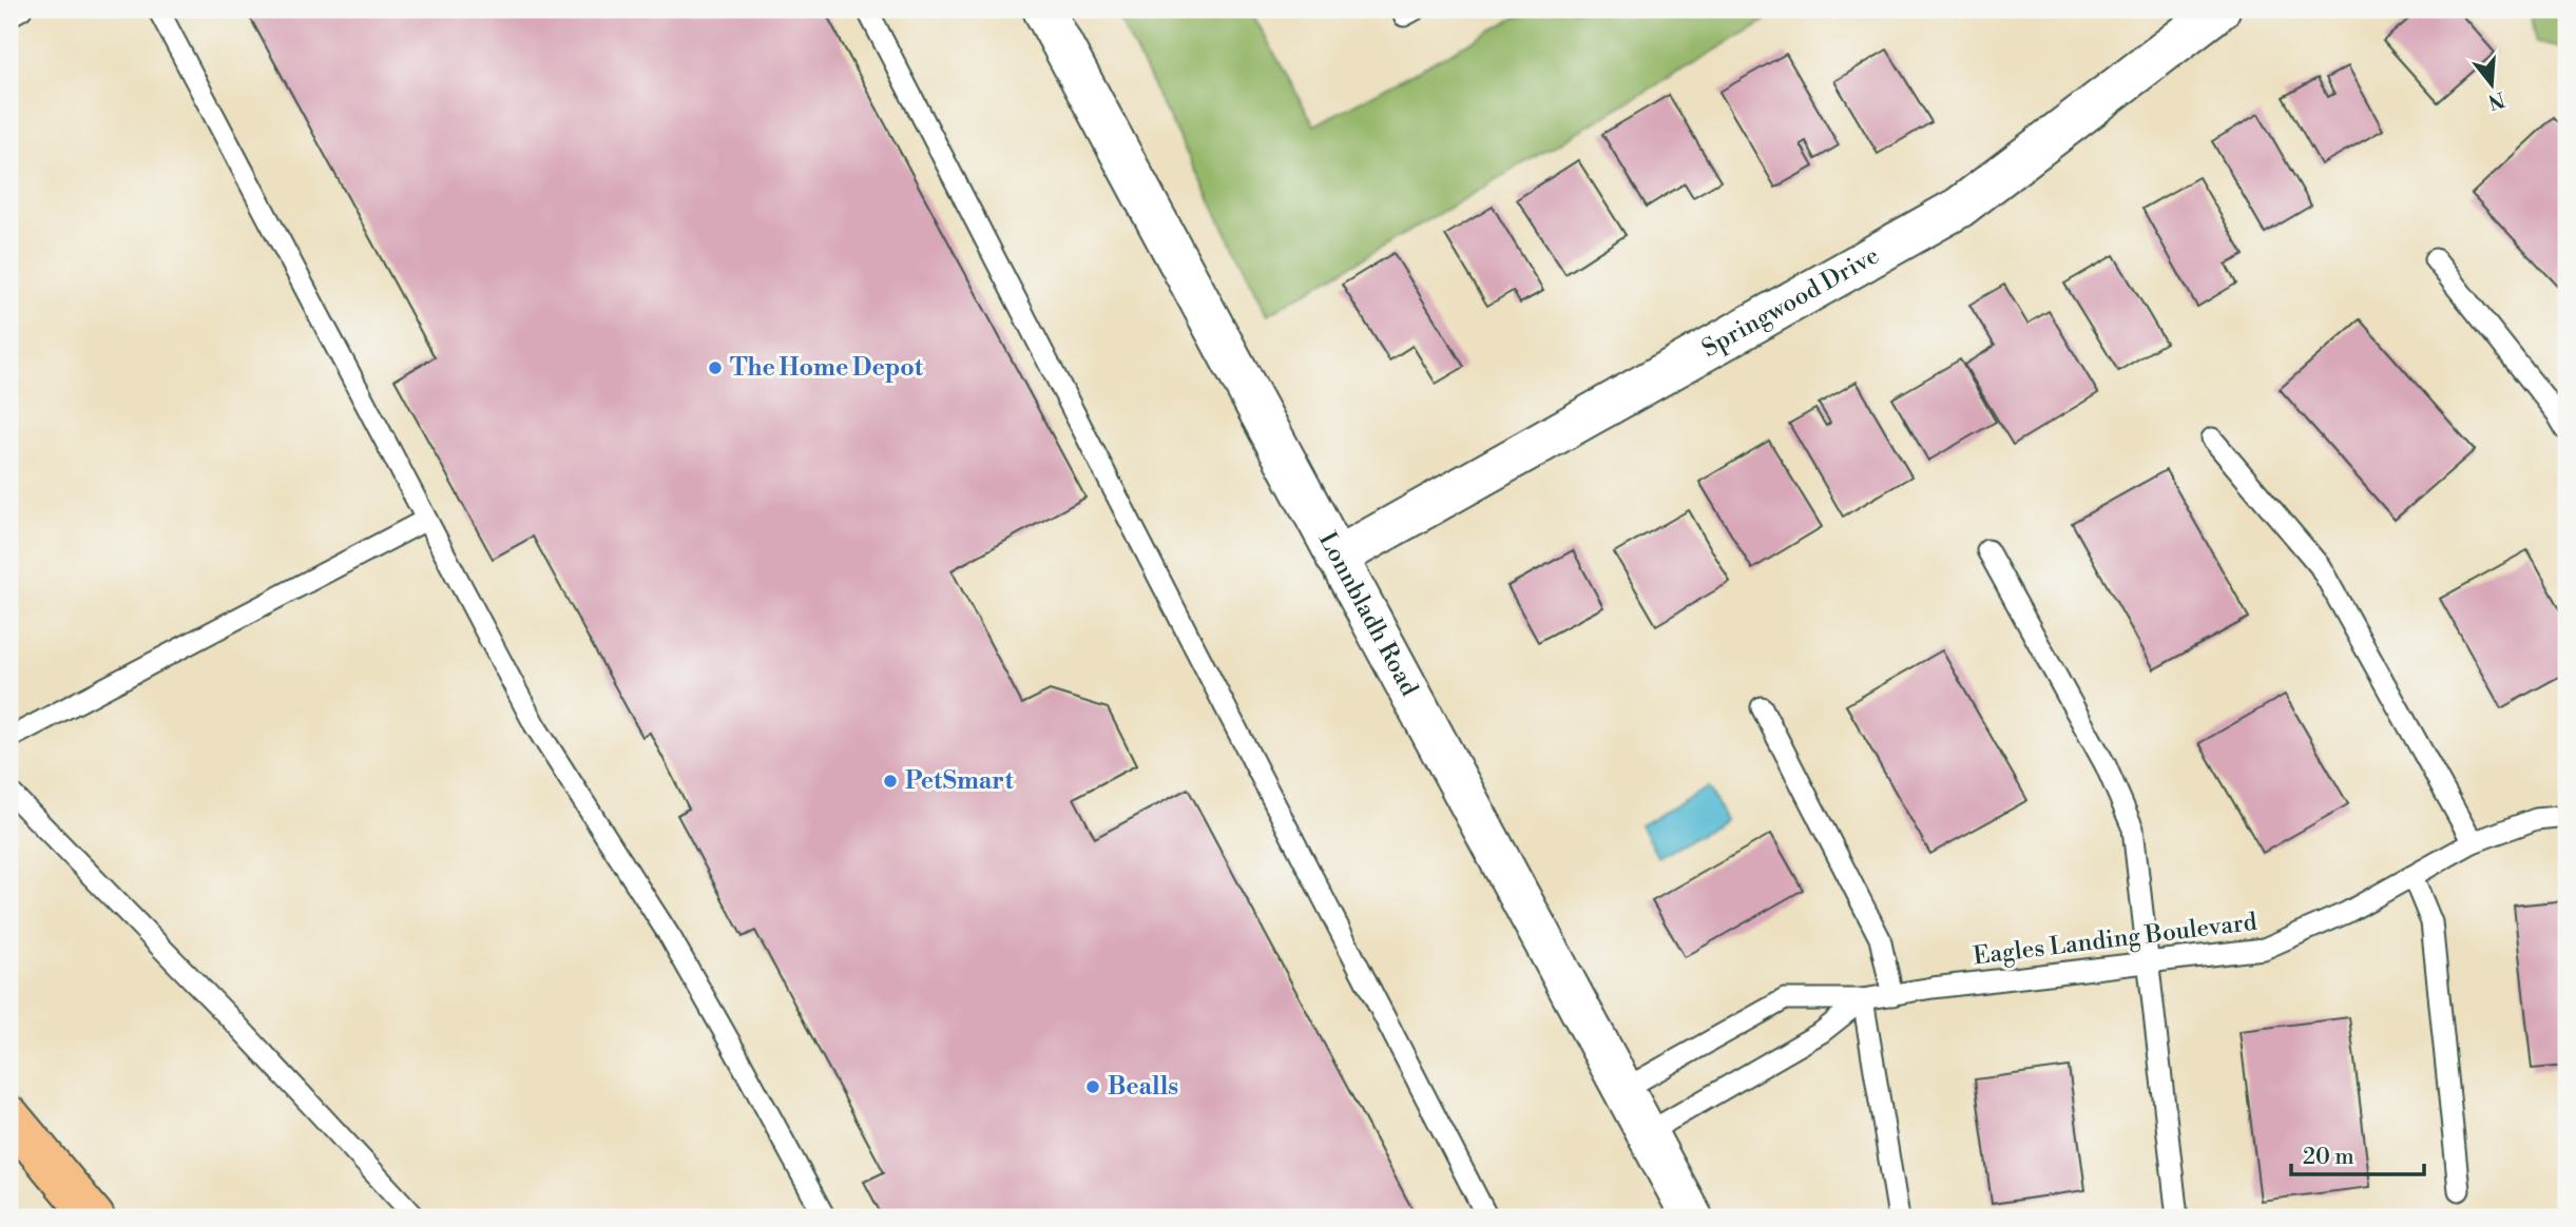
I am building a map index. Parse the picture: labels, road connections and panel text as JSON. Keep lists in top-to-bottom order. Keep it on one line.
{"streets":{"street":["Springwood Drive","Lonnbladh Road"],"lane":["Eagles Landing Boulevard"]},"crossings":[["Springwood Drive","Lonnbladh Road"],["Lonnbladh Road","Eagles Landing Boulevard"]],"places":["The Home Depot","PetSmart","Bealls"],"scale_bar":"20 m","north":"bottom"}
